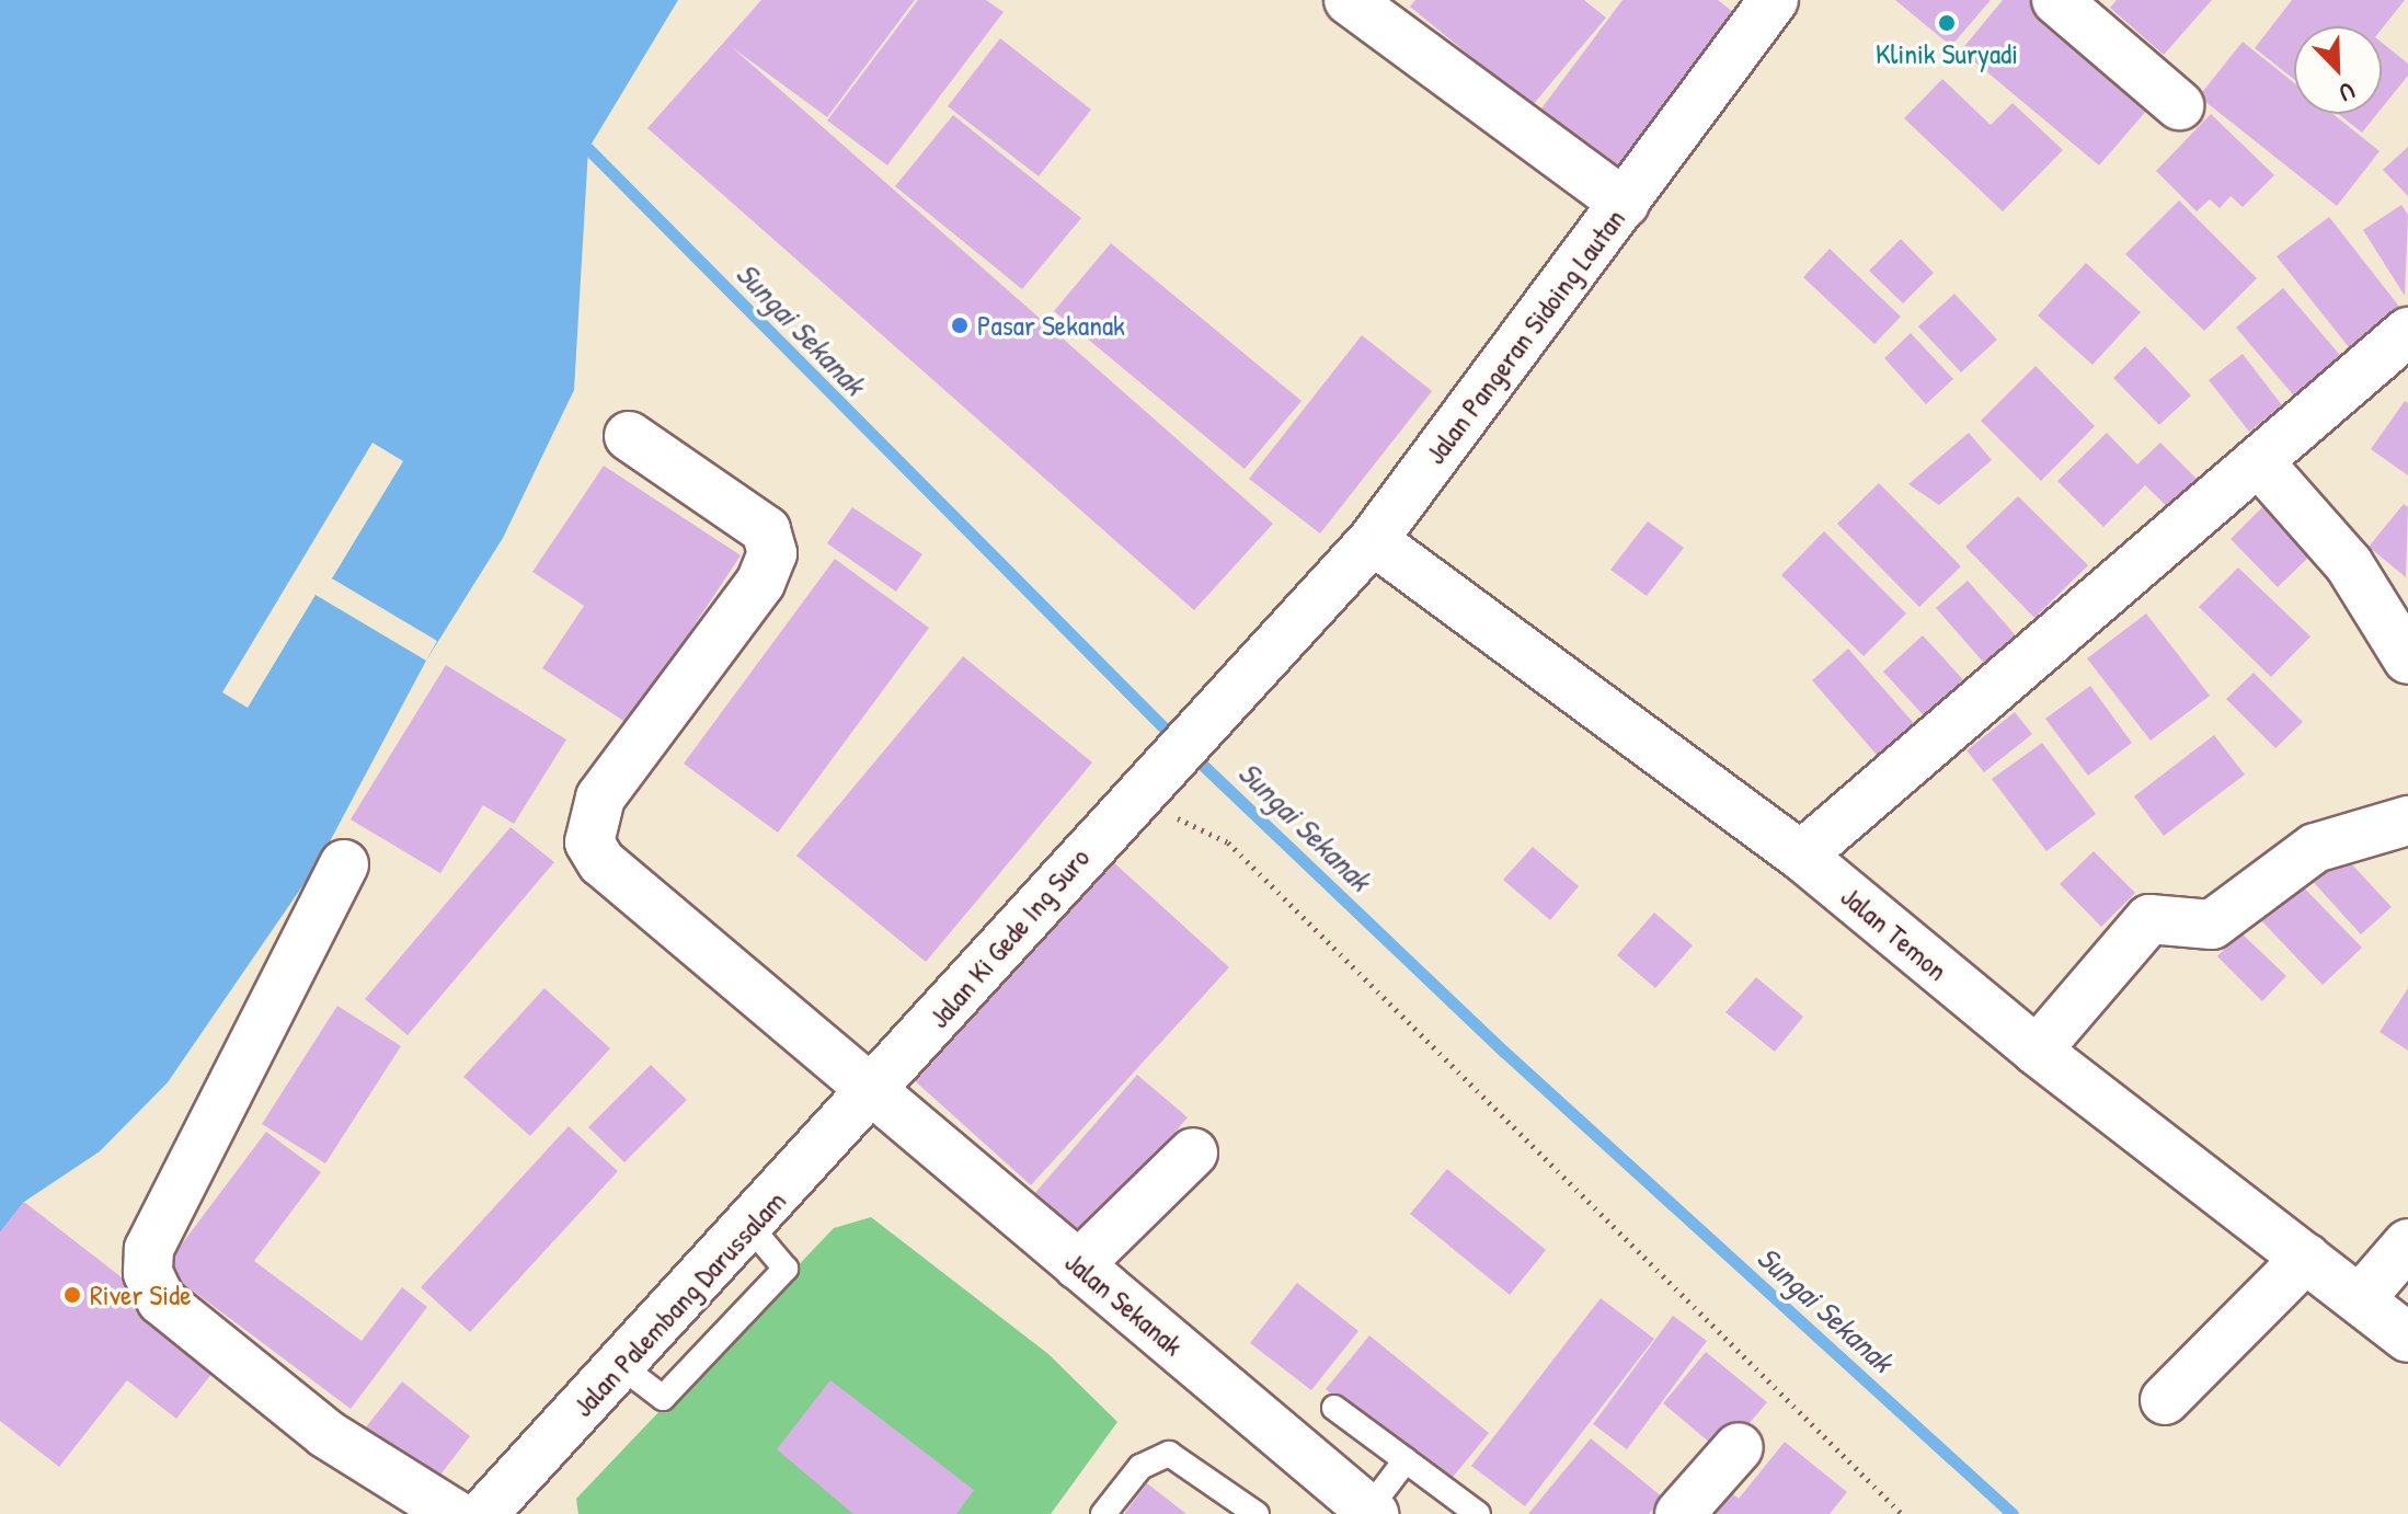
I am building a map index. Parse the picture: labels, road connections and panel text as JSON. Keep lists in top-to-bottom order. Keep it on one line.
{"streets":{"street":["Jalan Pangeran Sidoing Lautan","Jalan Temon","Jalan Ki Gede Ing Suro","Jalan Palembang Darussalam","Jalan Sekanak"]},"crossings":[["Jalan Pangeran Sidoing Lautan","Jalan Temon"],["Jalan Pangeran Sidoing Lautan","Jalan Ki Gede Ing Suro"],["Jalan Ki Gede Ing Suro","Jalan Palembang Darussalam"],["Jalan Ki Gede Ing Suro","Jalan Sekanak"],["Jalan Palembang Darussalam","Jalan Sekanak"]],"water":["Sungai Sekanak"],"places":["Klinik Suryadi","Pasar Sekanak","River Side"],"north":"bottom right"}
